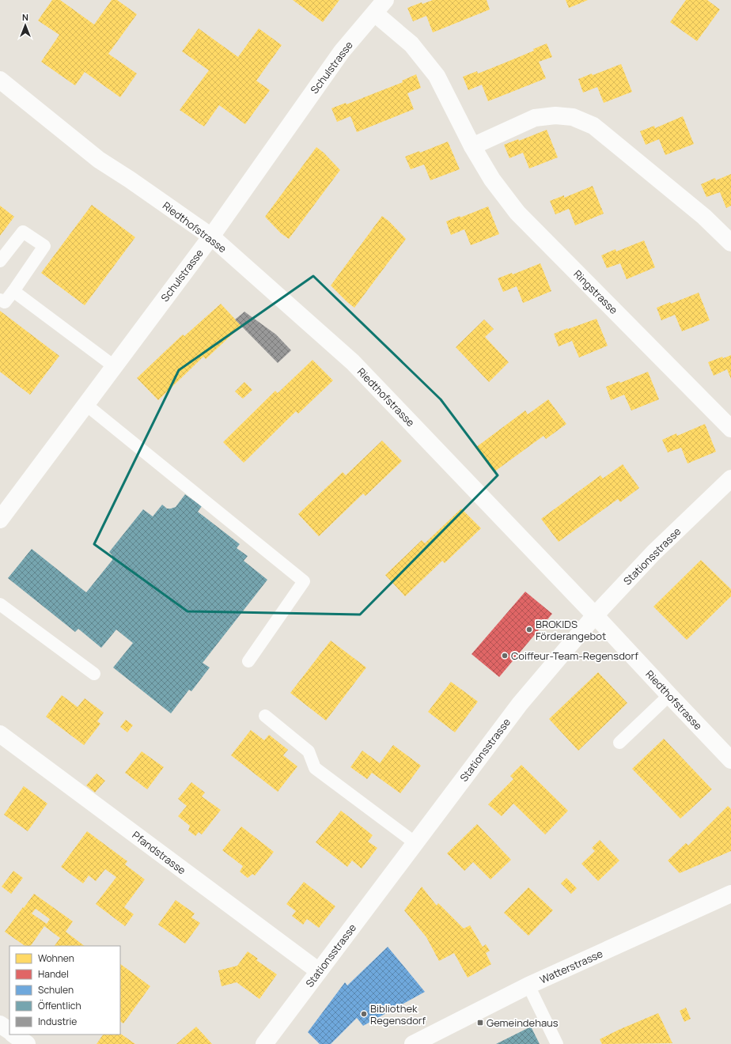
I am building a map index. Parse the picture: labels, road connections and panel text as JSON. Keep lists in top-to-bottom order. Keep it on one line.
{"streets":{"street":["Schulstrasse","Riedthofstrasse","Ringstrasse","Stationsstrasse","Pfandstrasse","Watterstrasse"]},"crossings":[["Schulstrasse","Riedthofstrasse"],["Schulstrasse","Ringstrasse"],["Riedthofstrasse","Stationsstrasse"],["Stationsstrasse","Pfandstrasse"]],"places":{"other":["BROKIDS Förderangebot","Coiffeur-Team-Regensdorf","Bibliothek Regensdorf"],"transit":["Gemeindehaus"]},"legend":["Wohnen","Handel","Schulen","Öffentlich","Industrie"],"north":"top"}
